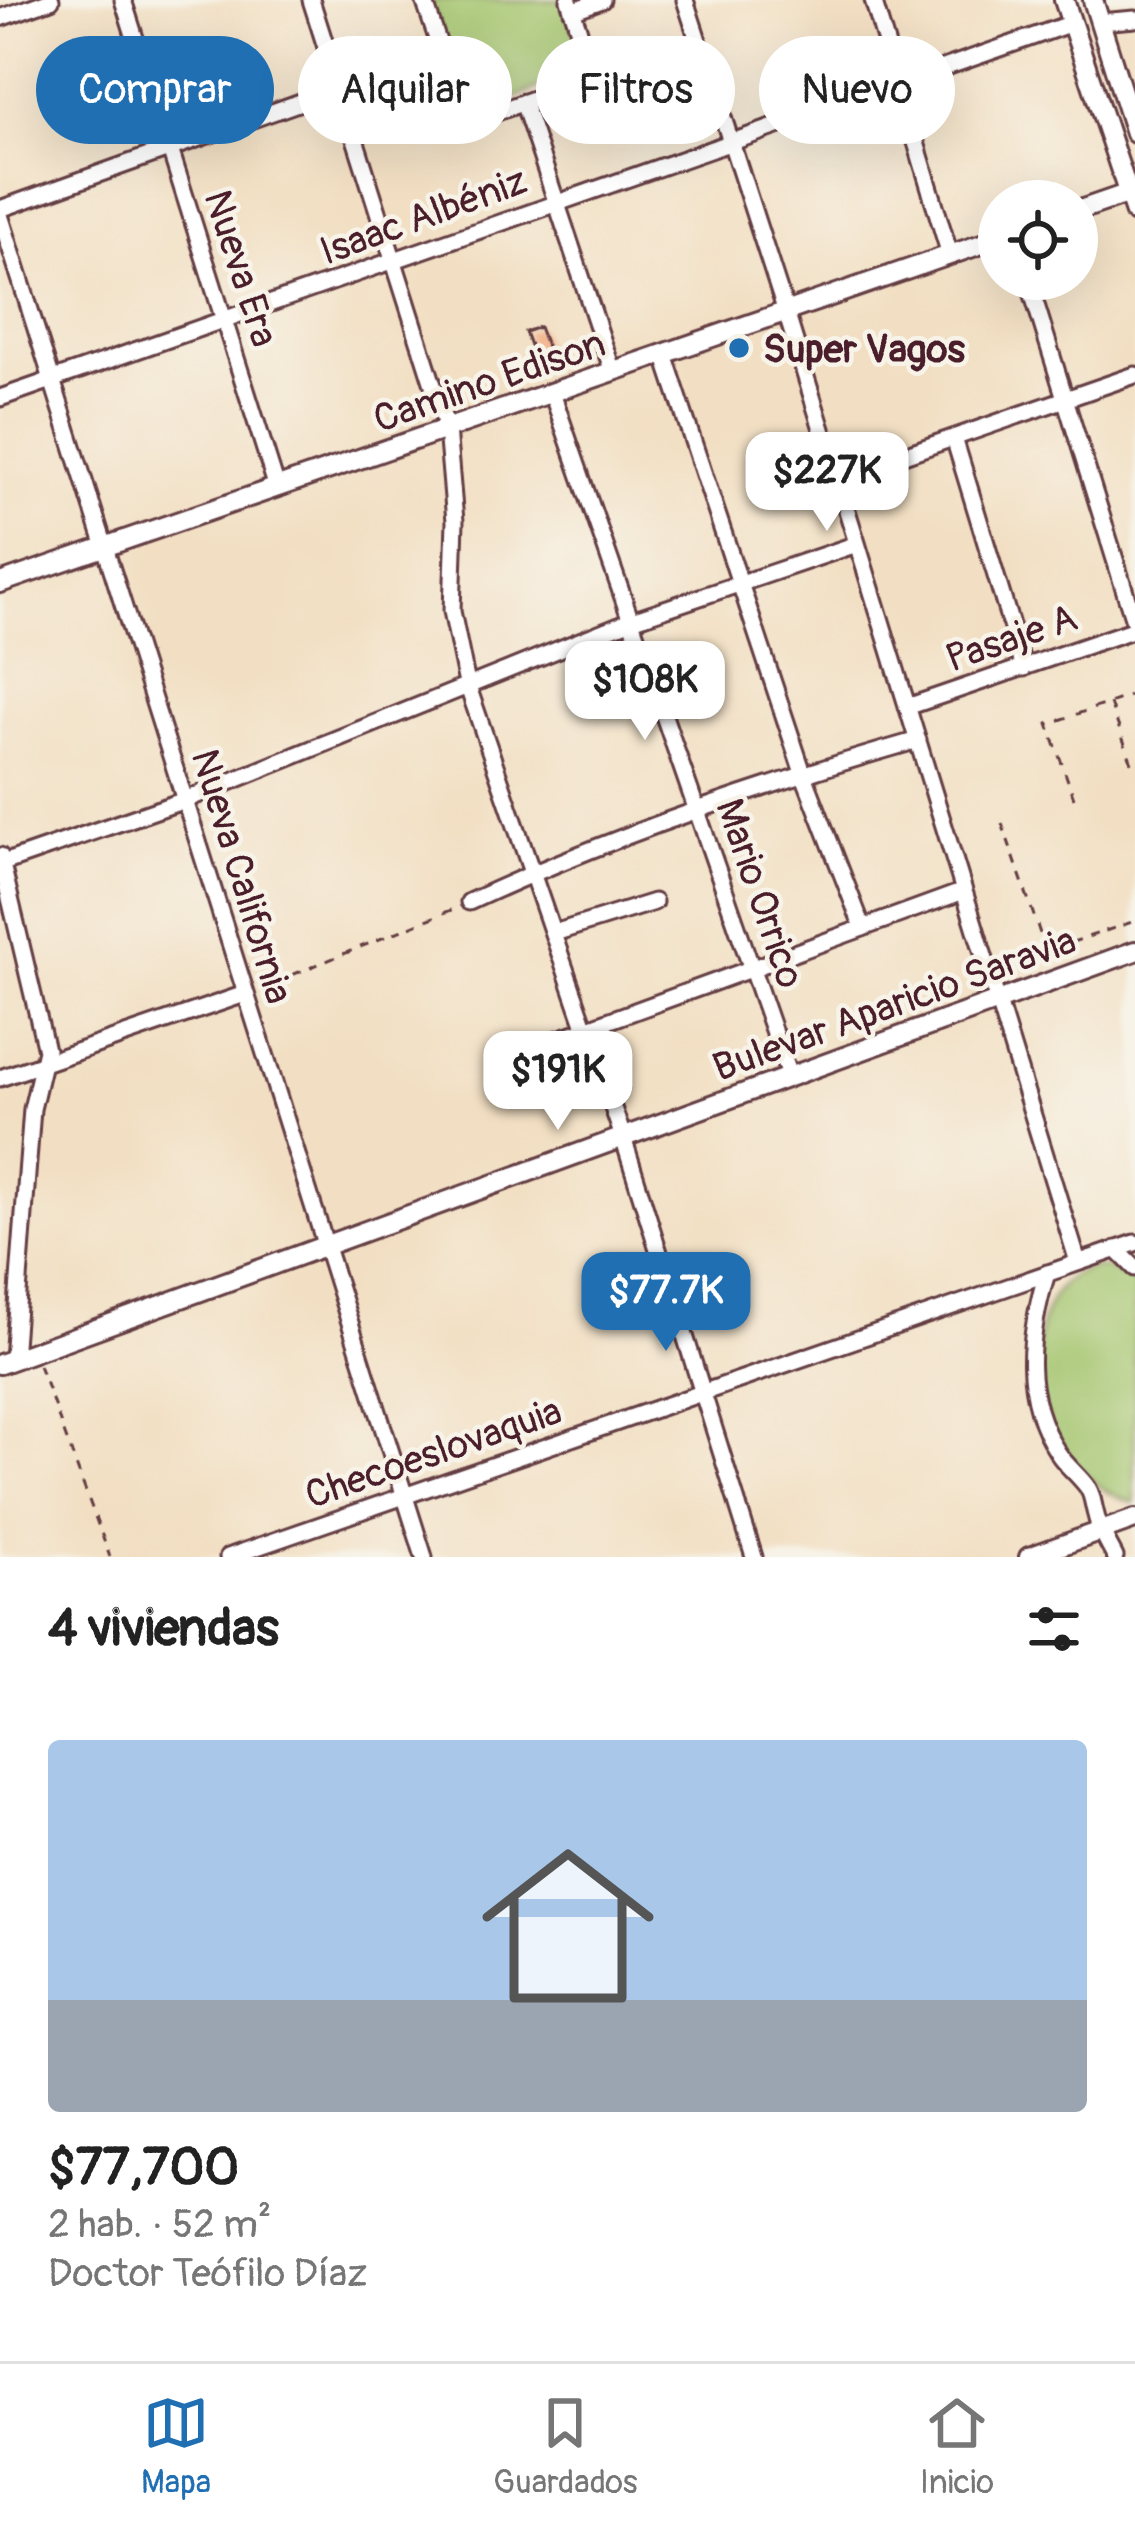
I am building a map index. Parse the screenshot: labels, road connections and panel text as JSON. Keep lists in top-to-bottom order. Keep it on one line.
{"streets":{"street":["Isaac Albéniz","Nueva Era","Camino Edison","Pasaje A","Nueva California","Mario Orrico","Bulevar Aparicio Saravia","Checoeslovaquia"]},"crossings":[["Isaac Albéniz","Nueva Era"],["Isaac Albéniz","Nueva California"],["Nueva Era","Camino Edison"],["Camino Edison","Nueva California"],["Camino Edison","Mario Orrico"],["Nueva California","Bulevar Aparicio Saravia"],["Nueva California","Checoeslovaquia"],["Mario Orrico","Bulevar Aparicio Saravia"]],"places":["Super Vagos"],"page":{"chip":["Comprar","Alquilar","Filtros","Nuevo"],"price":["$227K","$108K","$191K","$77.7K"],"heading":"4 viviendas","list":[{"name":"$77,700","note":"2 hab. · 52 m² · Doctor Teófilo Díaz"}],"tabs":["Mapa","Guardados","Inicio"]}}
